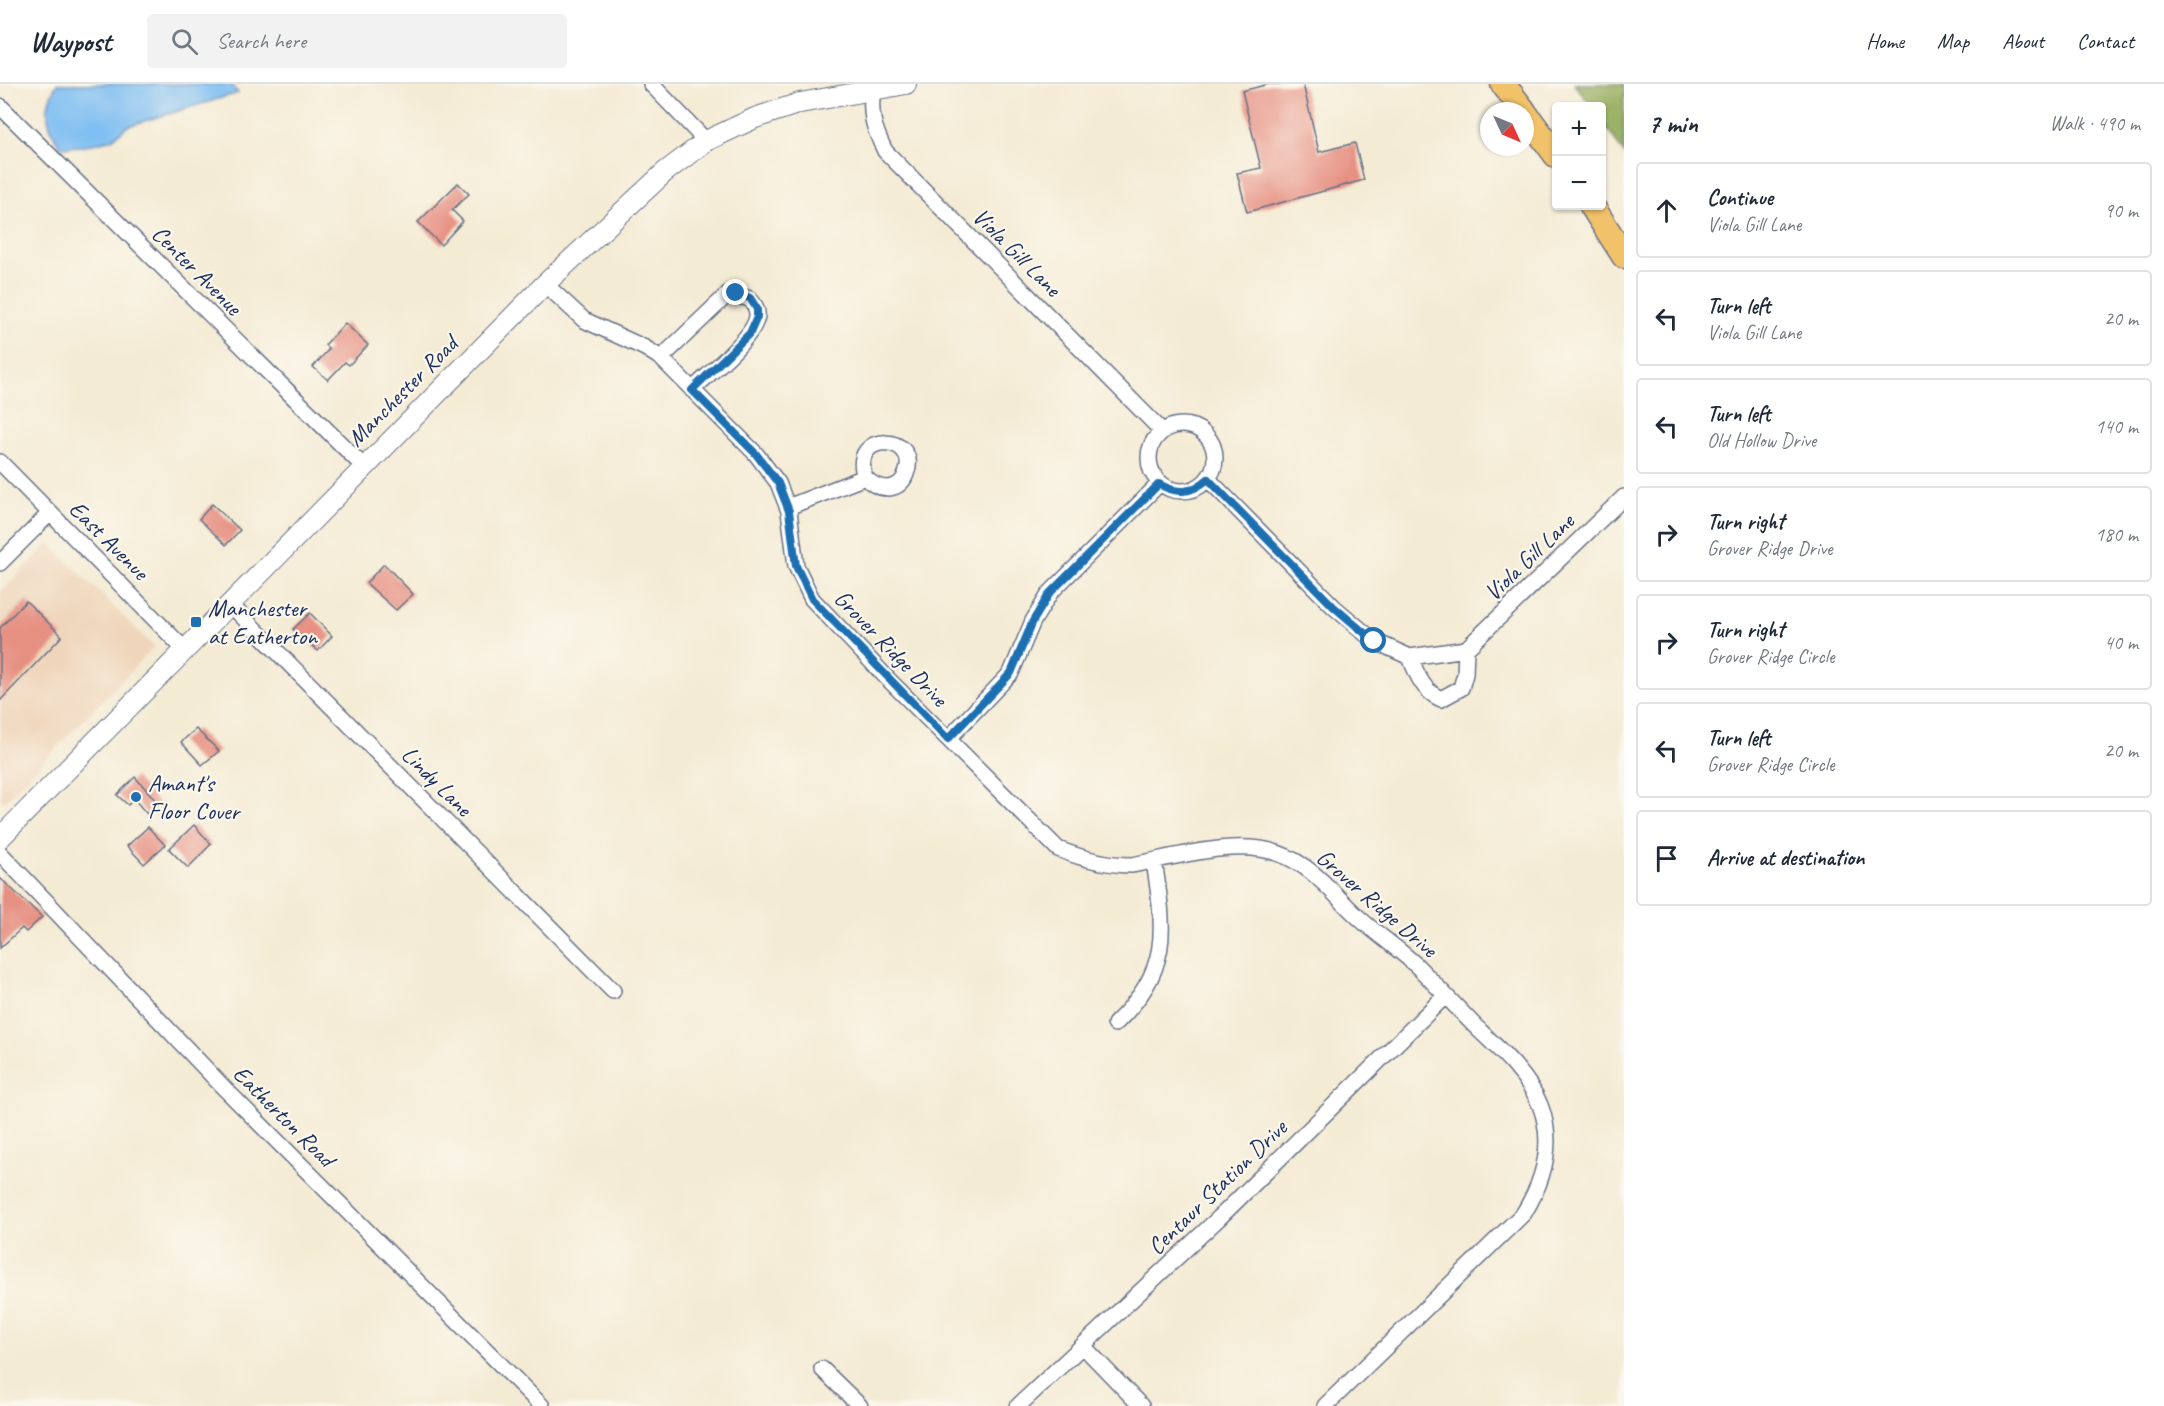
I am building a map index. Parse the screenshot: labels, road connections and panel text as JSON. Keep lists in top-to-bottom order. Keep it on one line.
{"streets":{"street":["Viola Gill Lane","Center Avenue","Manchester Road","East Avenue","Grover Ridge Drive","Lindy Lane","Eatherton Road","Centaur Station Drive"]},"crossings":[["Viola Gill Lane","Manchester Road"],["Center Avenue","Manchester Road"],["Manchester Road","East Avenue"],["Manchester Road","Grover Ridge Drive"],["Manchester Road","Lindy Lane"],["Grover Ridge Drive","Centaur Station Drive"]],"places":{"transit":["Manchester at Eatherton"],"other":["Amant's Floor Cover"]},"north":"bottom right","page":{"header":"Waypost","search":"Search here","nav":["Home","Map","About","Contact"],"heading":["7 min","Walk · 490 m"],"map_buttons":["+","−"],"list":[["Continue","Viola Gill Lane","90 m"],["Turn left","Viola Gill Lane","20 m"],["Turn left","Old Hollow Drive","140 m"],["Turn right","Grover Ridge Drive","180 m"],["Turn right","Grover Ridge Circle","40 m"],["Turn left","Grover Ridge Circle","20 m"],"Arrive at destination"]}}
